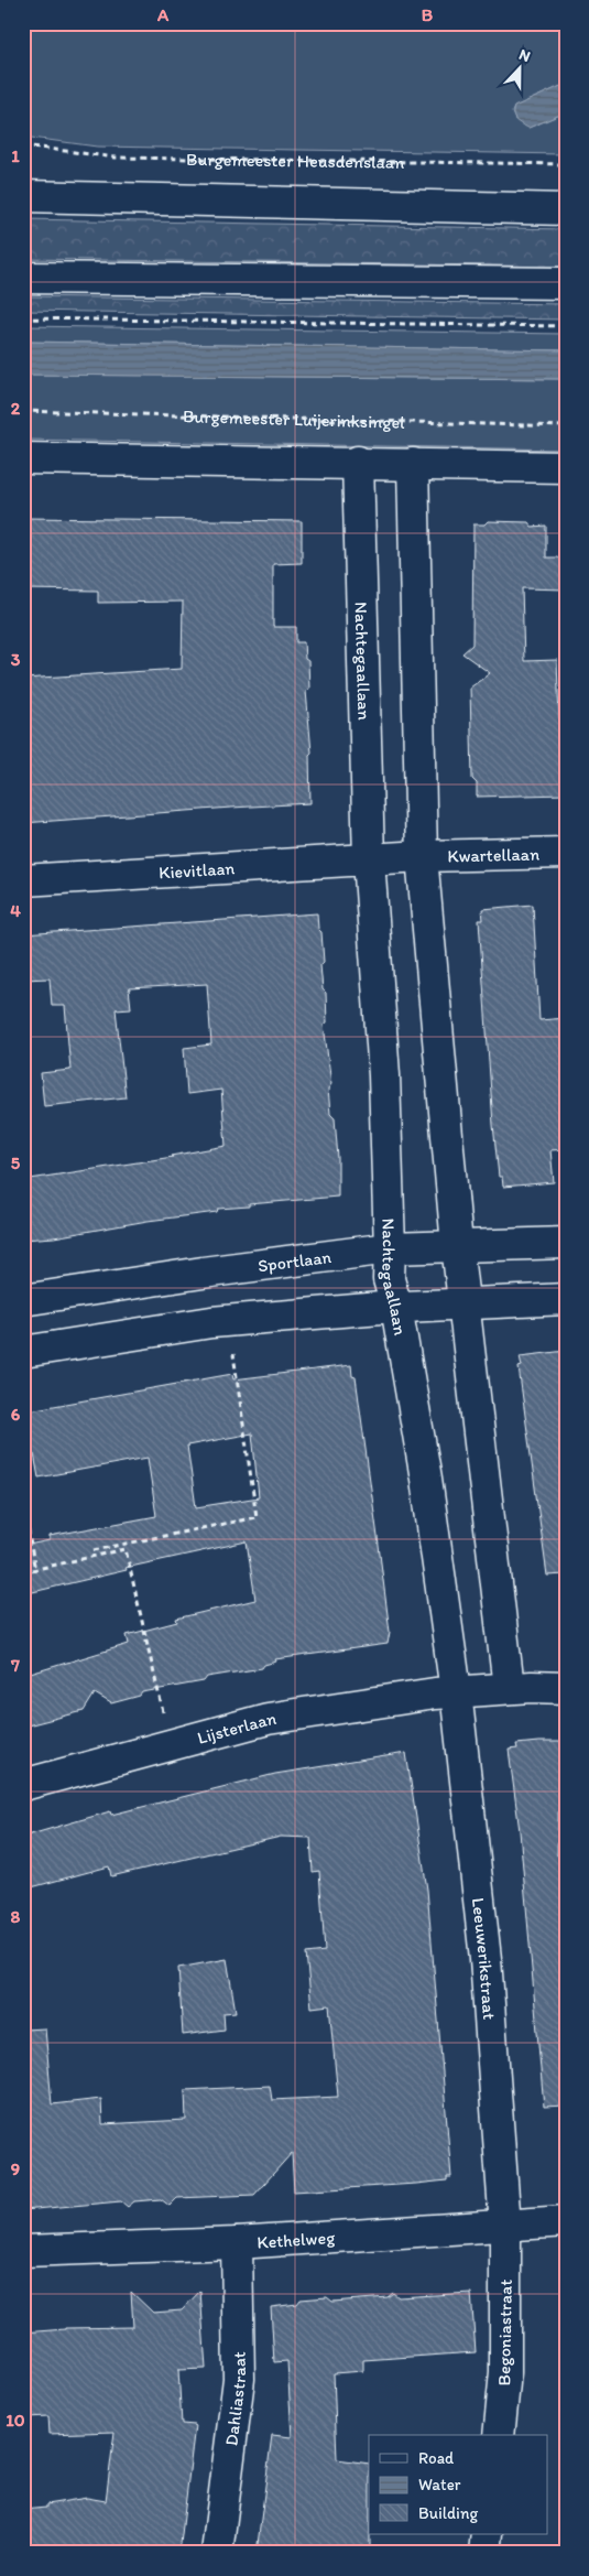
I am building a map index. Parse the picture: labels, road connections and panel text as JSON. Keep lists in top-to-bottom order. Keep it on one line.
{"streets":{"street":["Nachtegaallaan","Kwartellaan","Kievitlaan","Sportlaan","Lijsterlaan","Leeuwerikstraat","Kethelweg","Begoniastraat","Dahliastraat"],"path":["Burgemeester Heusdenslaan","Burgemeester Luijerinksingel"]},"crossings":[["Nachtegaallaan","Kievitlaan"],["Nachtegaallaan","Sportlaan"],["Nachtegaallaan","Lijsterlaan"],["Nachtegaallaan","Leeuwerikstraat"],["Lijsterlaan","Leeuwerikstraat"],["Leeuwerikstraat","Kethelweg"],["Leeuwerikstraat","Begoniastraat"],["Kethelweg","Begoniastraat"],["Kethelweg","Dahliastraat"]],"legend":["Road","Water","Building"],"north":"top","grid":{"columns":["A","B"],"rows":["1","2","3","4","5","6","7","8","9","10"]}}
